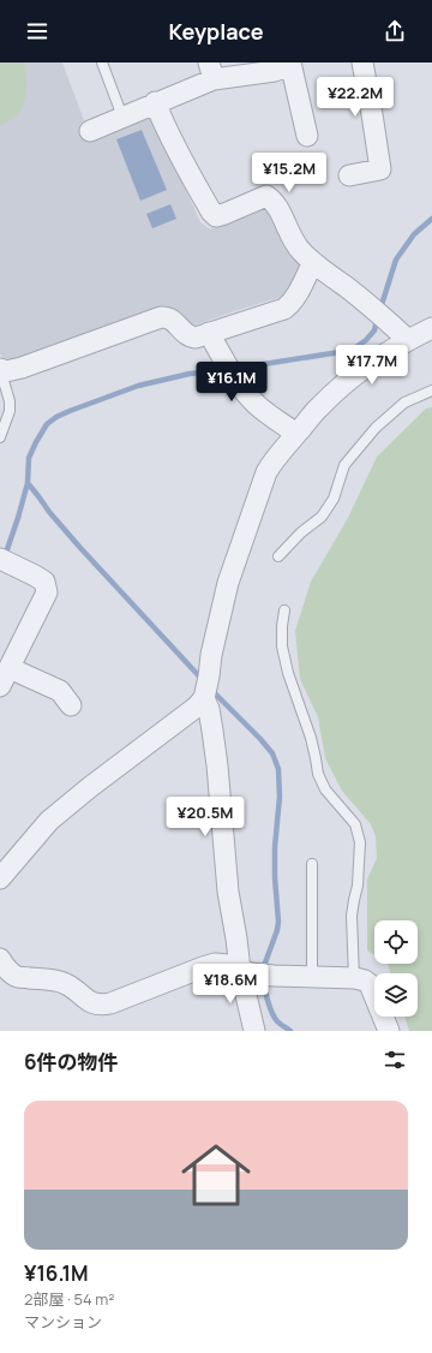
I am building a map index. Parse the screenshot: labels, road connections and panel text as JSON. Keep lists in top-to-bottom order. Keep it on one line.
{"page":{"header":"Keyplace","price":["¥22.2M","¥15.2M","¥17.7M","¥16.1M","¥20.5M","¥18.6M"],"heading":"6件の物件","list":[{"name":"¥16.1M","note":"2部屋 · 54 m² · マンション"}]}}
